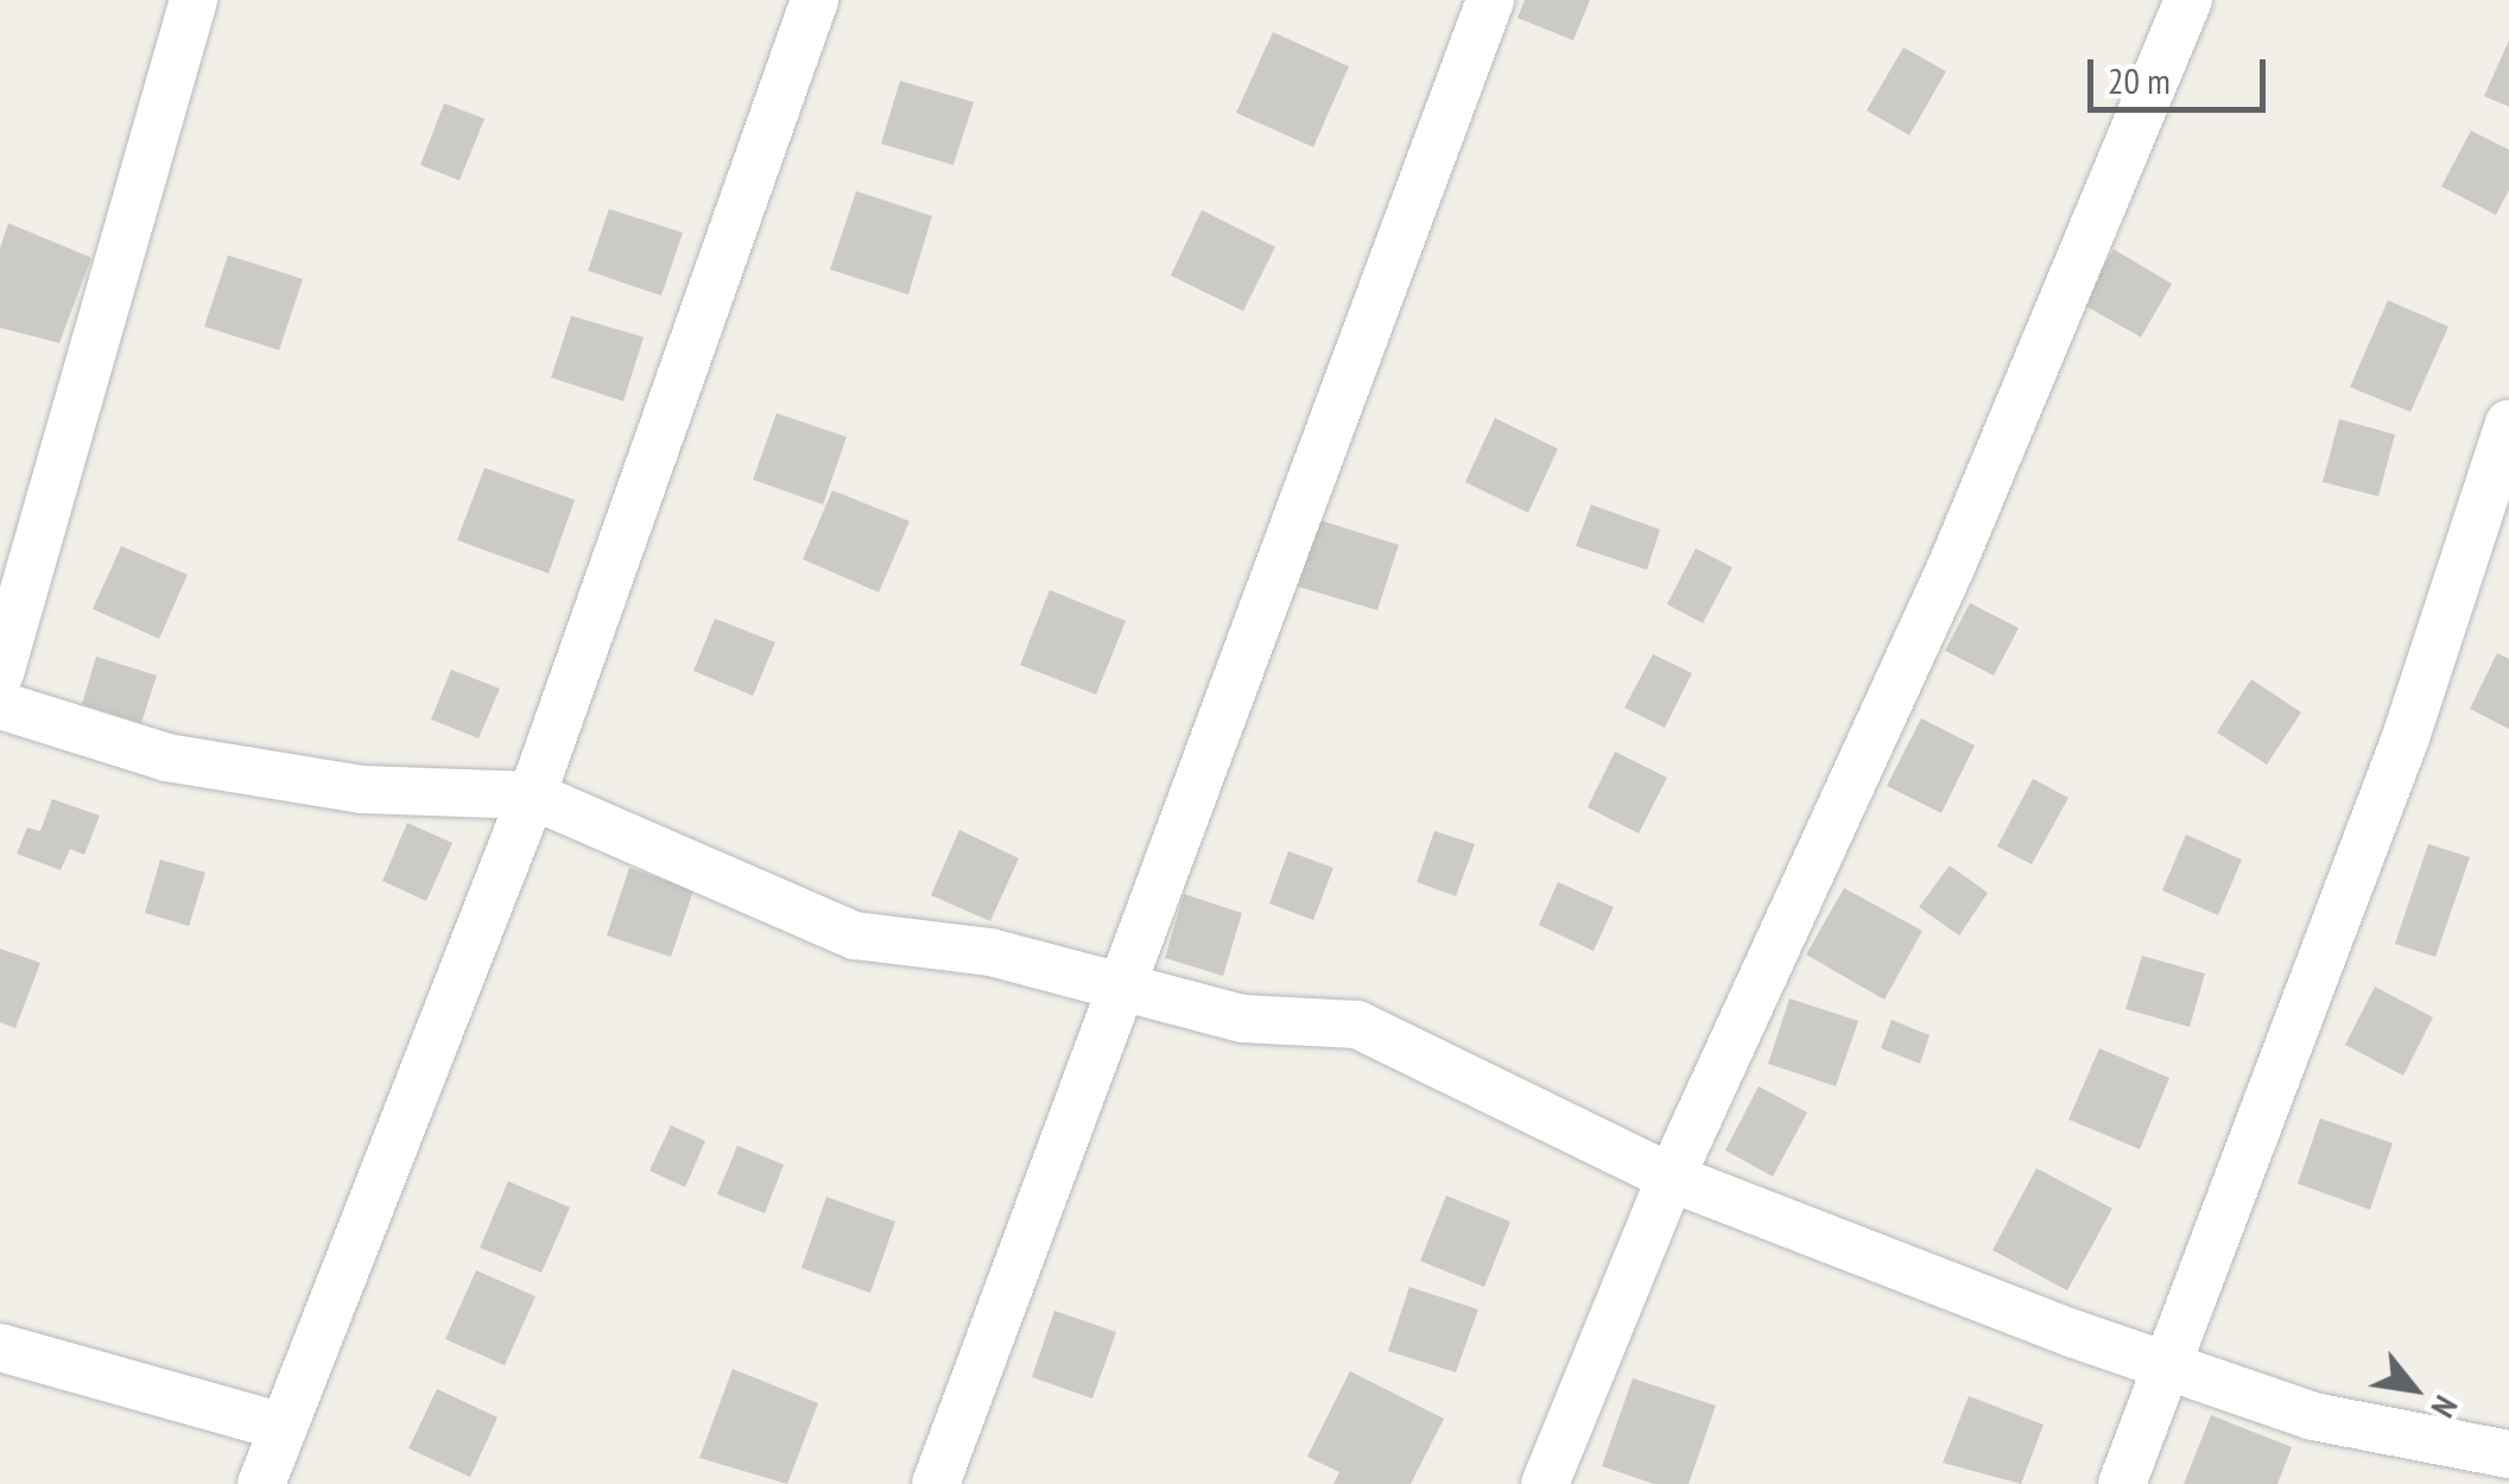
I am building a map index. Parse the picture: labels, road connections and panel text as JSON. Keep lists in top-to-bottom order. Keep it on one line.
{"scale_bar":"20 m","north":"bottom right"}
